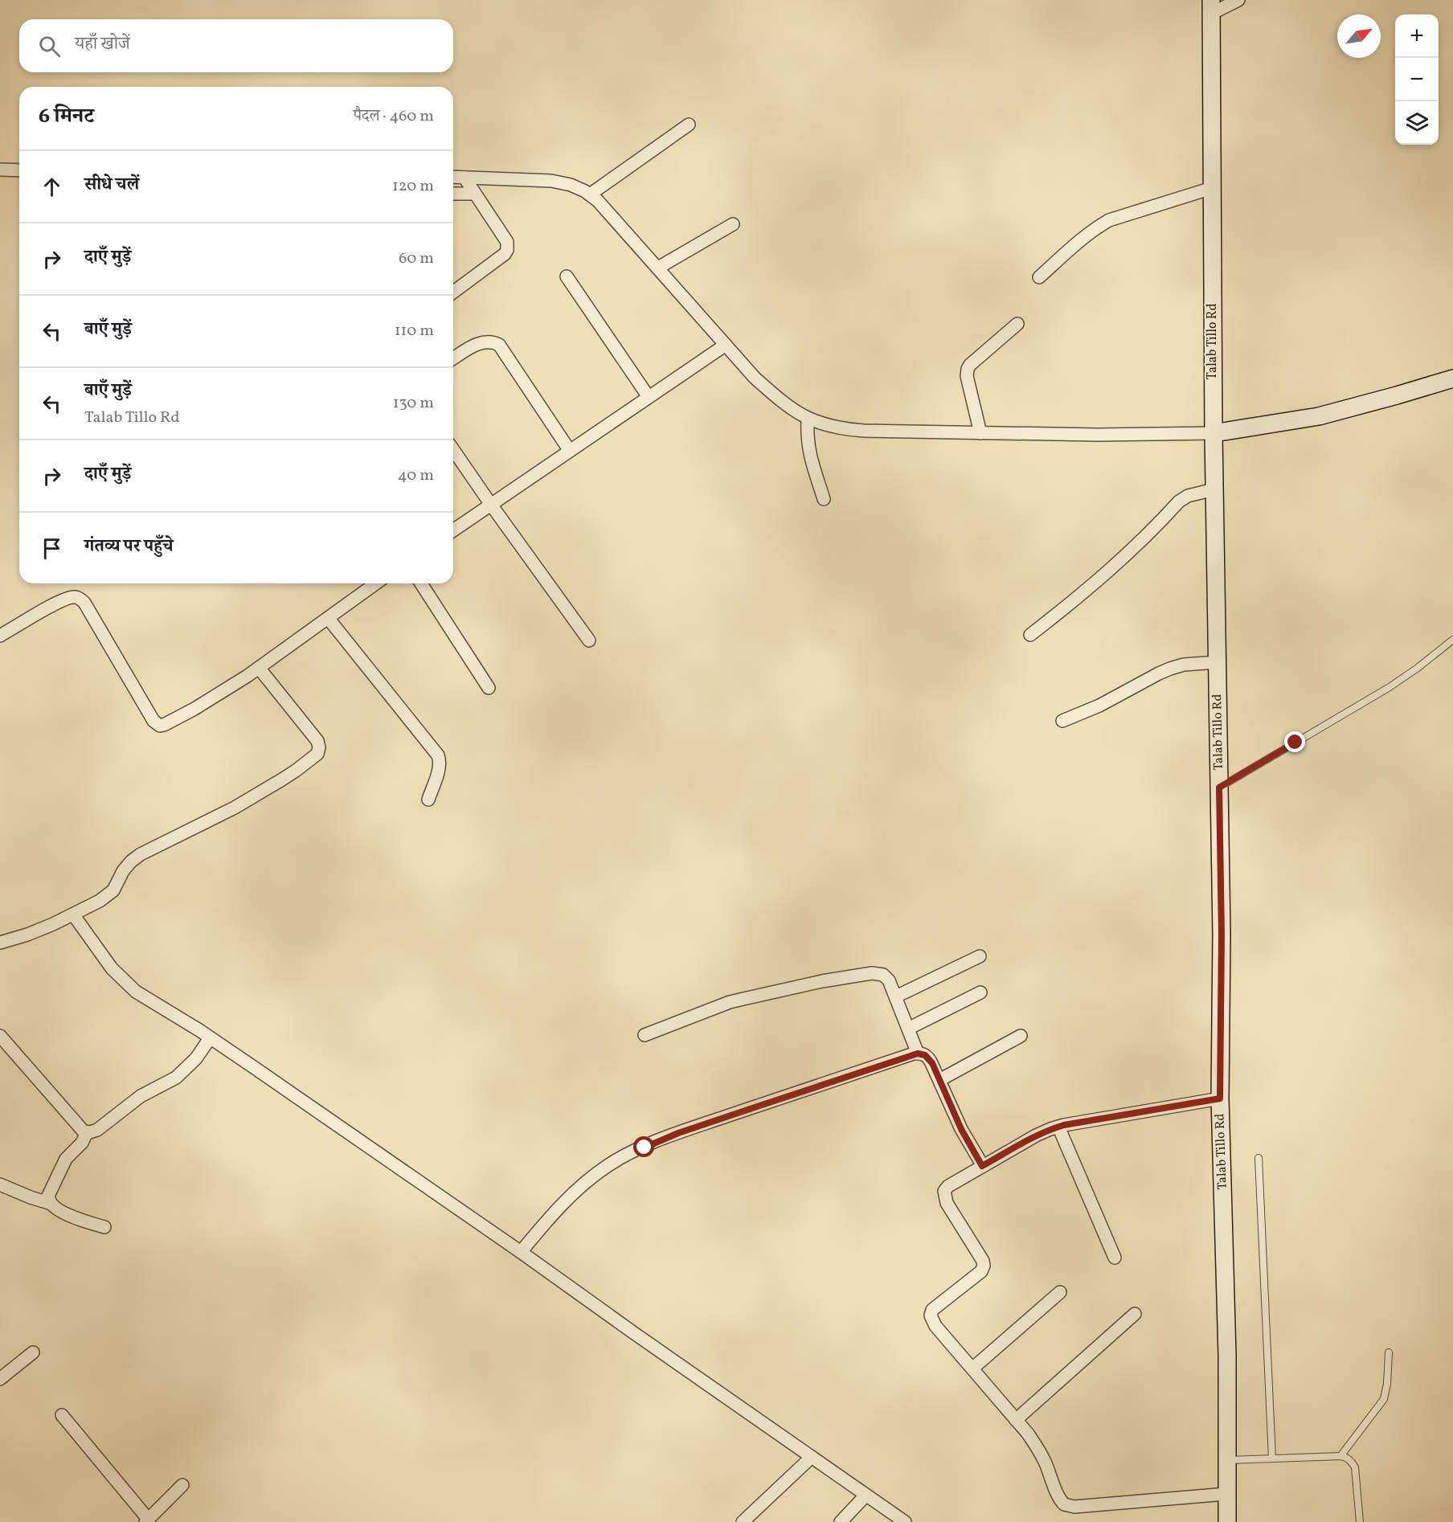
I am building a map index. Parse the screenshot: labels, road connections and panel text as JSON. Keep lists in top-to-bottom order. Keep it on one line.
{"streets":{"main road":["Talab Tillo Rd"]},"north":"top right","page":{"map_buttons":["+","−"],"search":"यहाँ खोजें","heading":["6 मिनट","पैदल · 460 m"],"list":[["सीधे चलें","120 m"],["दाएँ मुड़ें","60 m"],["बाएँ मुड़ें","110 m"],["बाएँ मुड़ें","Talab Tillo Rd","130 m"],["दाएँ मुड़ें","40 m"],"गंतव्य पर पहुँचे"]}}
